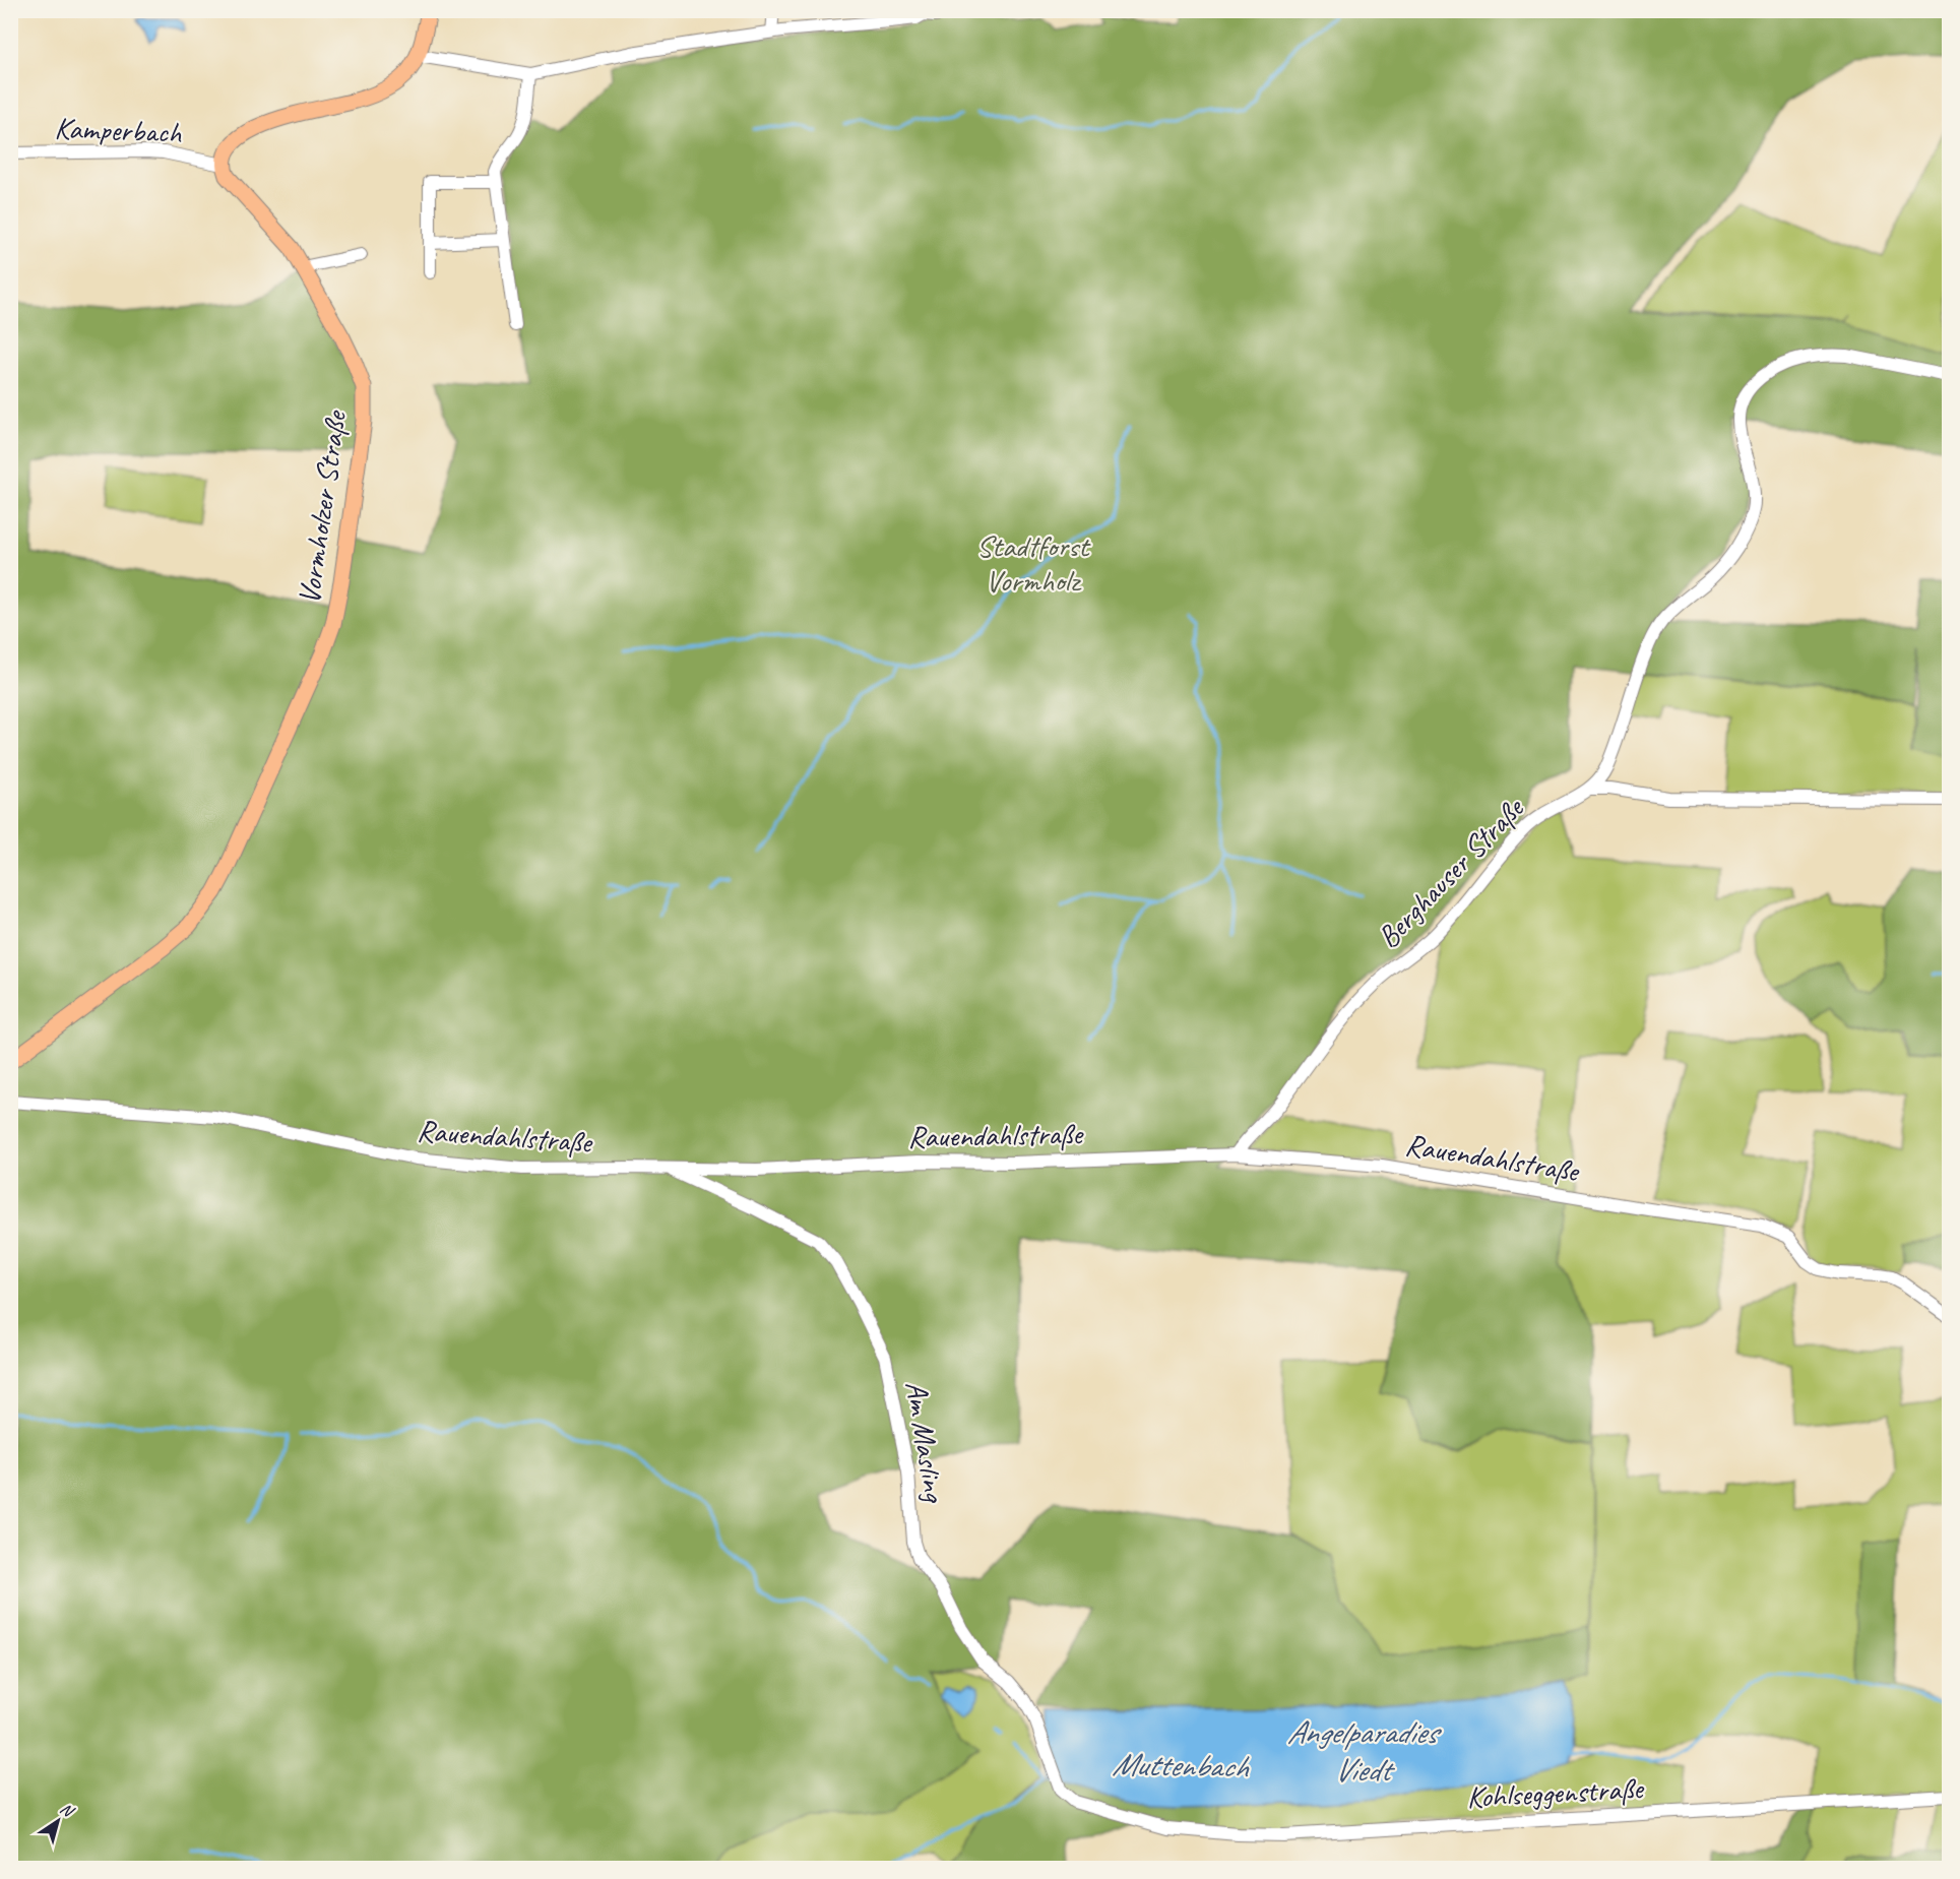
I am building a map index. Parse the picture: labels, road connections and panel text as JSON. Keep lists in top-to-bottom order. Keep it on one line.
{"streets":{"main road":["Vormholzer Straße"],"street":["Kamperbach","Berghauser Straße","Rauendahlstraße","Am Masling","Kohlseggenstraße"]},"crossings":[["Kamperbach","Vormholzer Straße"],["Berghauser Straße","Rauendahlstraße"],["Rauendahlstraße","Am Masling"],["Am Masling","Kohlseggenstraße"]],"water":["Angelparadies Viedt","Muttenbach"],"parks":["Stadtforst Vormholz"],"north":"top right"}
